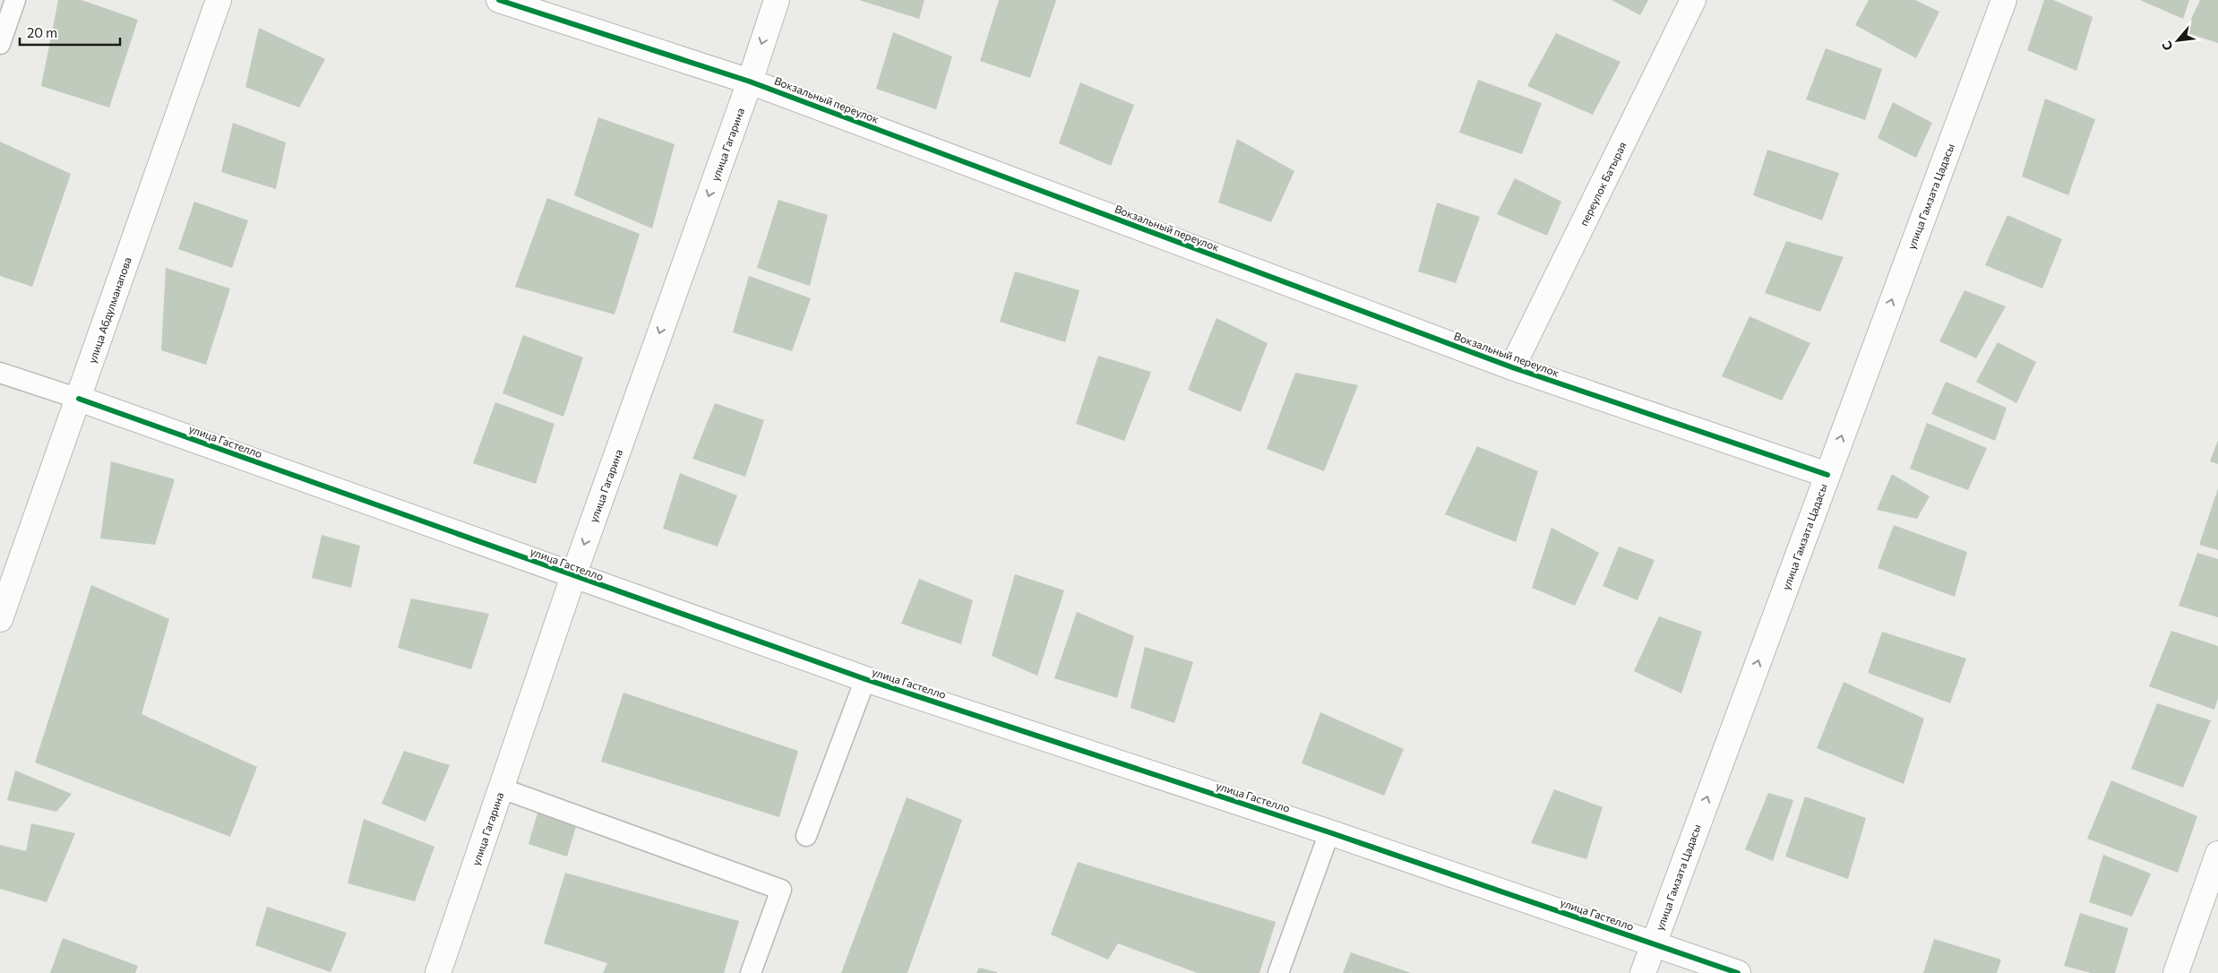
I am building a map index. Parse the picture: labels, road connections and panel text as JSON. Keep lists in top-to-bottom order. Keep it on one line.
{"streets":{"street":["Вокзальный переулок","улица Гагарина","переулок Батырая","улица Гамзата Цадасы","улица Абдулманапова","улица Гастелло"]},"crossings":[["Вокзальный переулок","улица Гагарина"],["Вокзальный переулок","переулок Батырая"],["Вокзальный переулок","улица Гамзата Цадасы"],["улица Гагарина","улица Гастелло"],["улица Гамзата Цадасы","улица Гастелло"],["улица Абдулманапова","улица Гастелло"]],"one_way":["улица Гагарина","улица Гамзата Цадасы"],"scale_bar":"20 m","north":"bottom left"}
